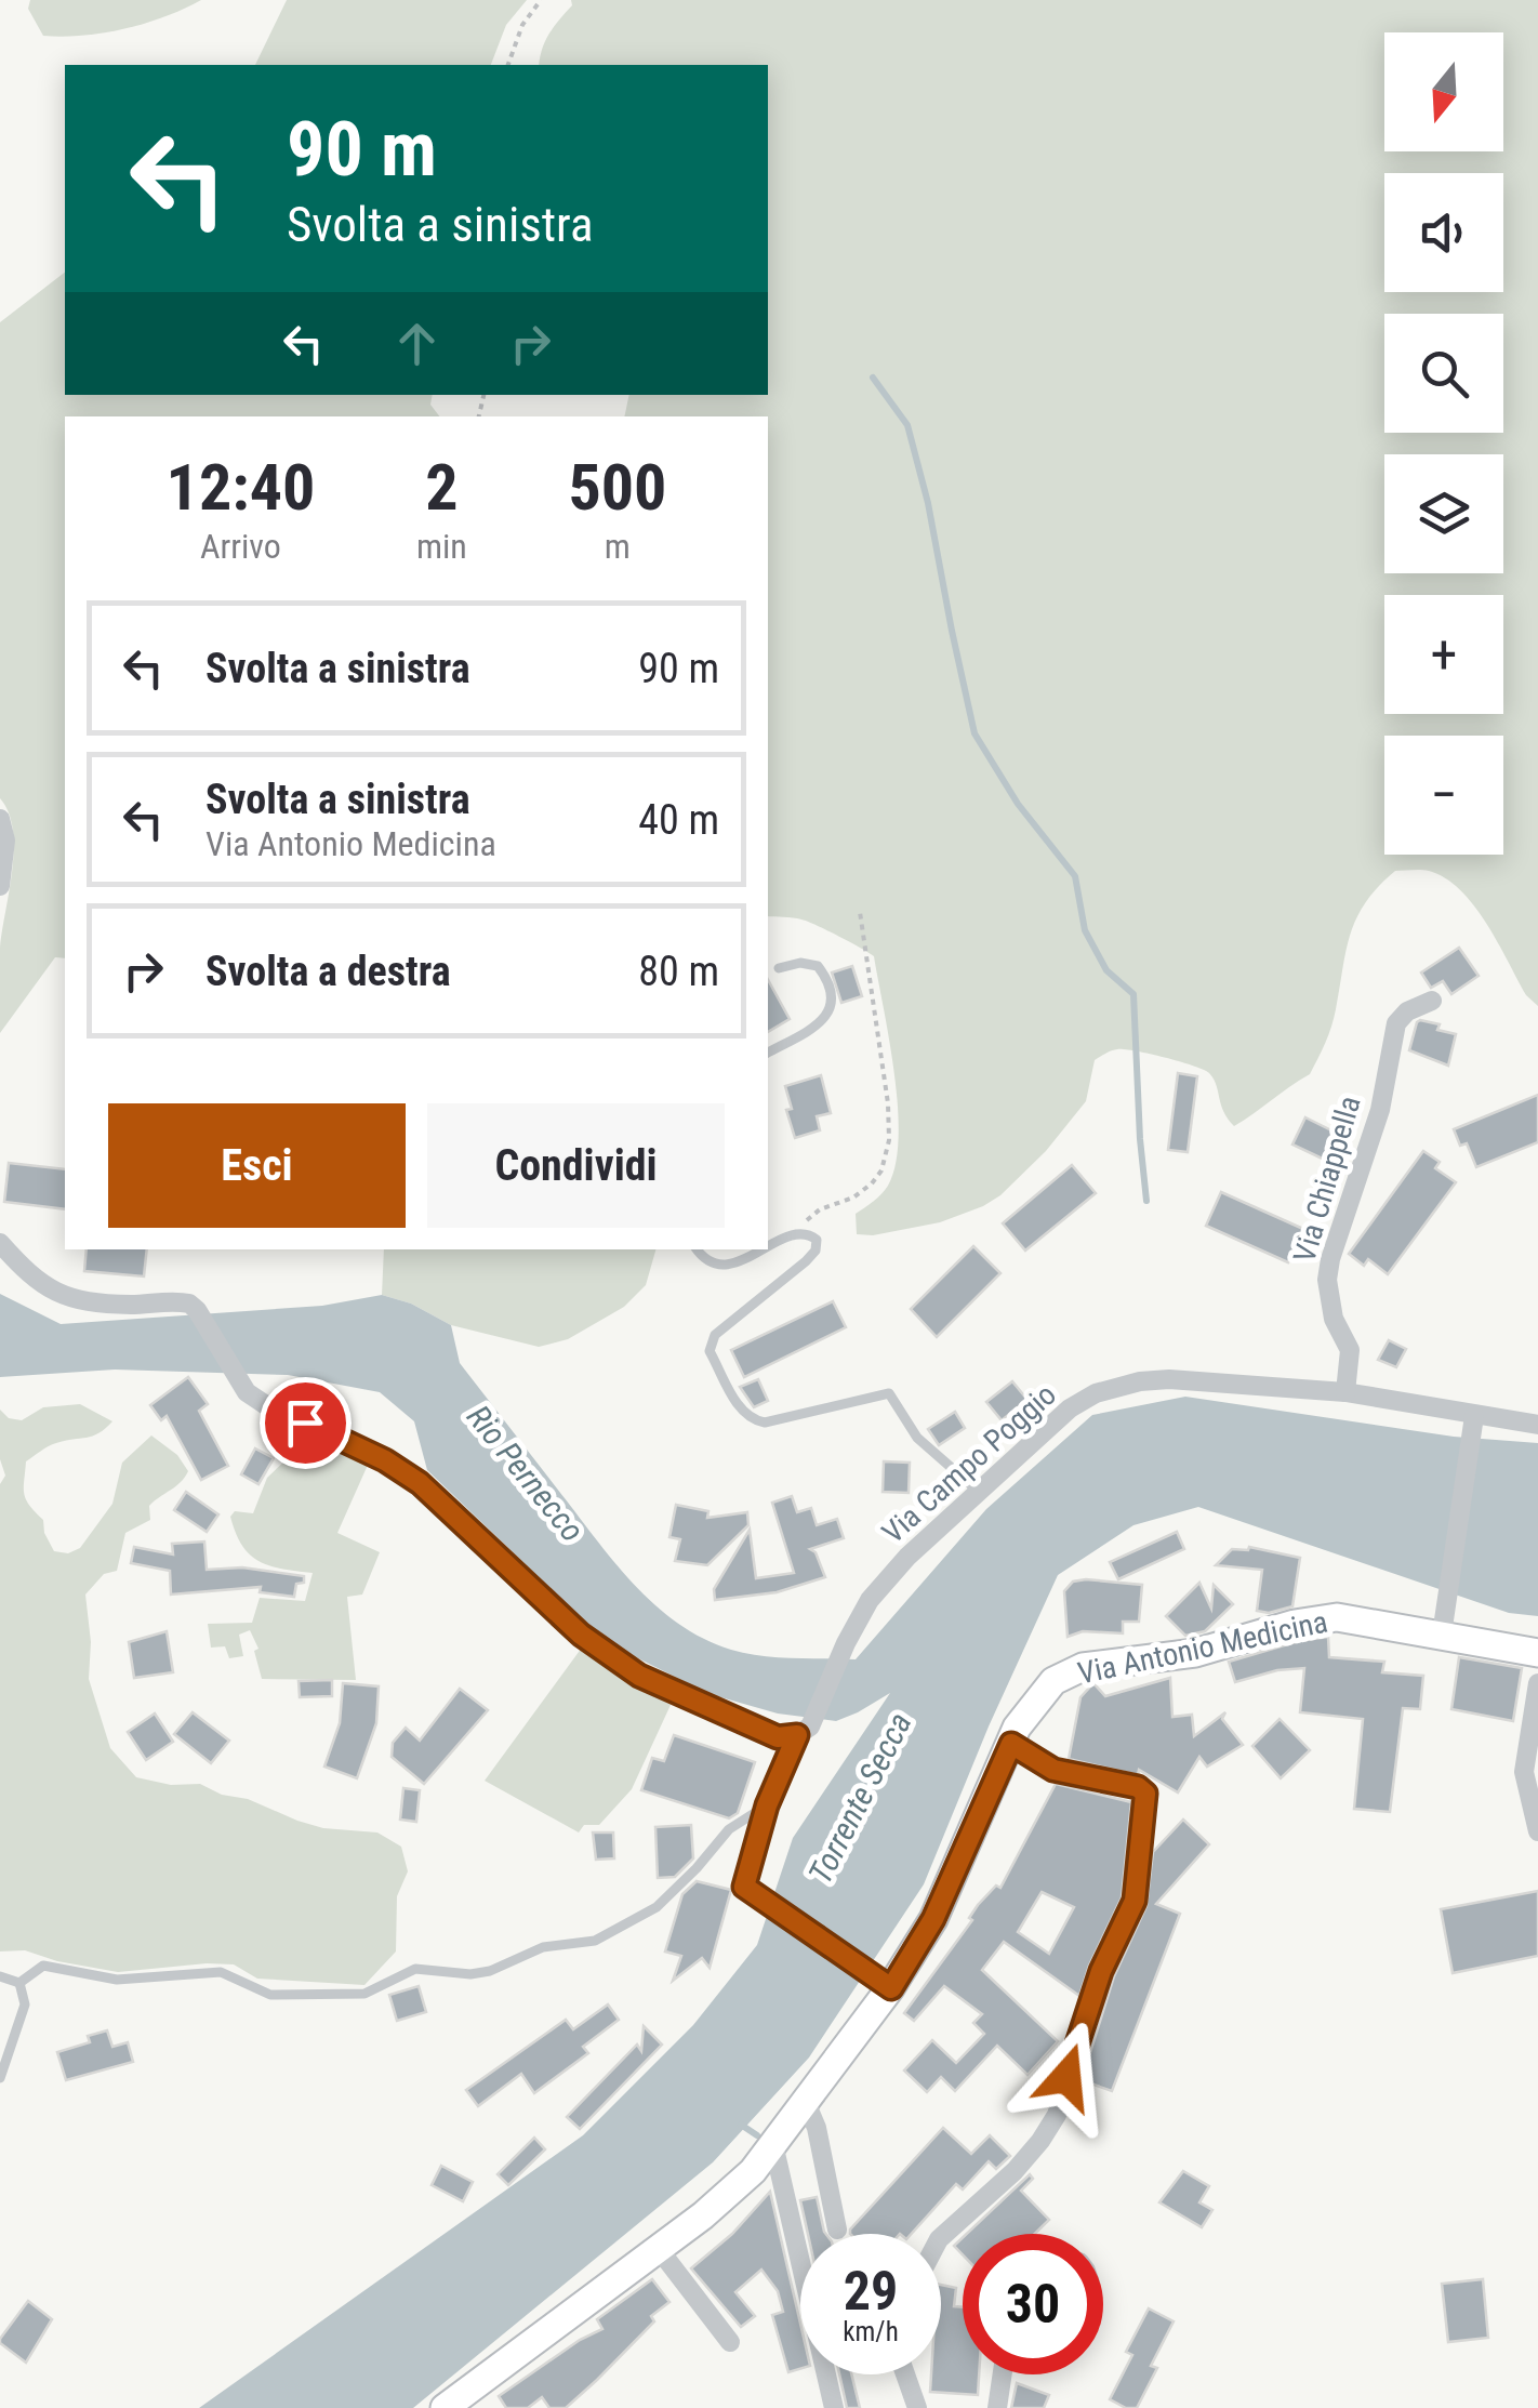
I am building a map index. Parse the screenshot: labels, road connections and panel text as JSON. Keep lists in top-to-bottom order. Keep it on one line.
{"streets":{"main road":["Via Antonio Medicina"],"street":["Via Chiappella","Via Campo Poggio"]},"crossings":[["Via Chiappella","Via Campo Poggio"],["Via Campo Poggio","Via Antonio Medicina"]],"water":["Rio Pernecco","Torrente Secca"],"north":"bottom","page":{"map_buttons":["+","−"],"turn":["90 m","Svolta a sinistra"],"eta":["12:40","Arrivo","2","min","500","m"],"list":[{"name":"Svolta a sinistra","value":"90 m"},{"name":"Svolta a sinistra","note":"Via Antonio Medicina","value":"40 m"},{"name":"Svolta a destra","value":"80 m"}],"buttons":["Esci","Condividi"],"speed":"29 km/h","limit":"30"}}
